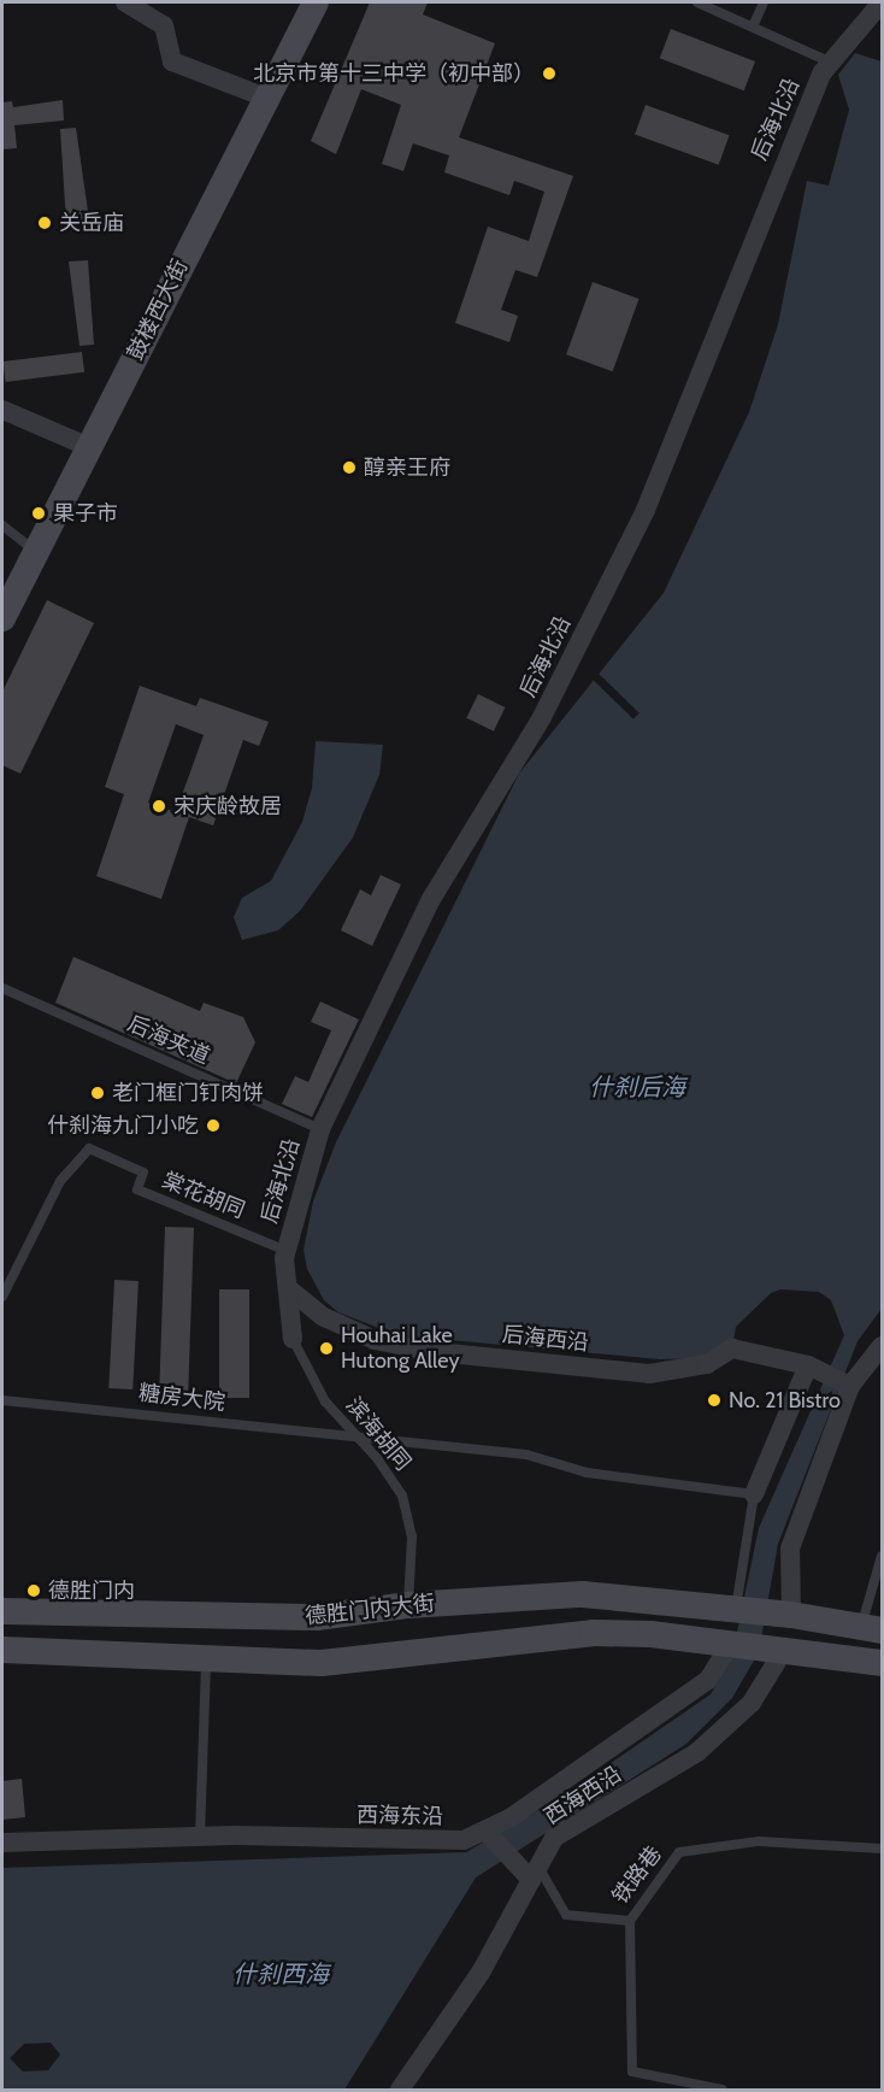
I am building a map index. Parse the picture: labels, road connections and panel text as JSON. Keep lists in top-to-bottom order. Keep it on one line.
{"streets":{"main road":["鼓楼西大街","德胜门内大街"],"street":["后海北沿","后海西沿","西海西沿","西海东沿"],"lane":["后海夹道","棠花胡同","糖房大院","滨海胡同","铁路巷"]},"crossings":[["后海北沿","后海夹道"],["后海北沿","棠花胡同"],["后海北沿","后海西沿"],["后海北沿","滨海胡同"],["糖房大院","滨海胡同"],["滨海胡同","德胜门内大街"],["西海西沿","铁路巷"]],"water":["什刹后海","什刹西海"],"places":["北京市第十三中学（初中部）","关岳庙","醇亲王府","果子市","宋庆龄故居","老门框门钉肉饼","什刹海九门小吃","Houhai Lake Hutong Alley","No. 21 Bistro","德胜门内"]}
